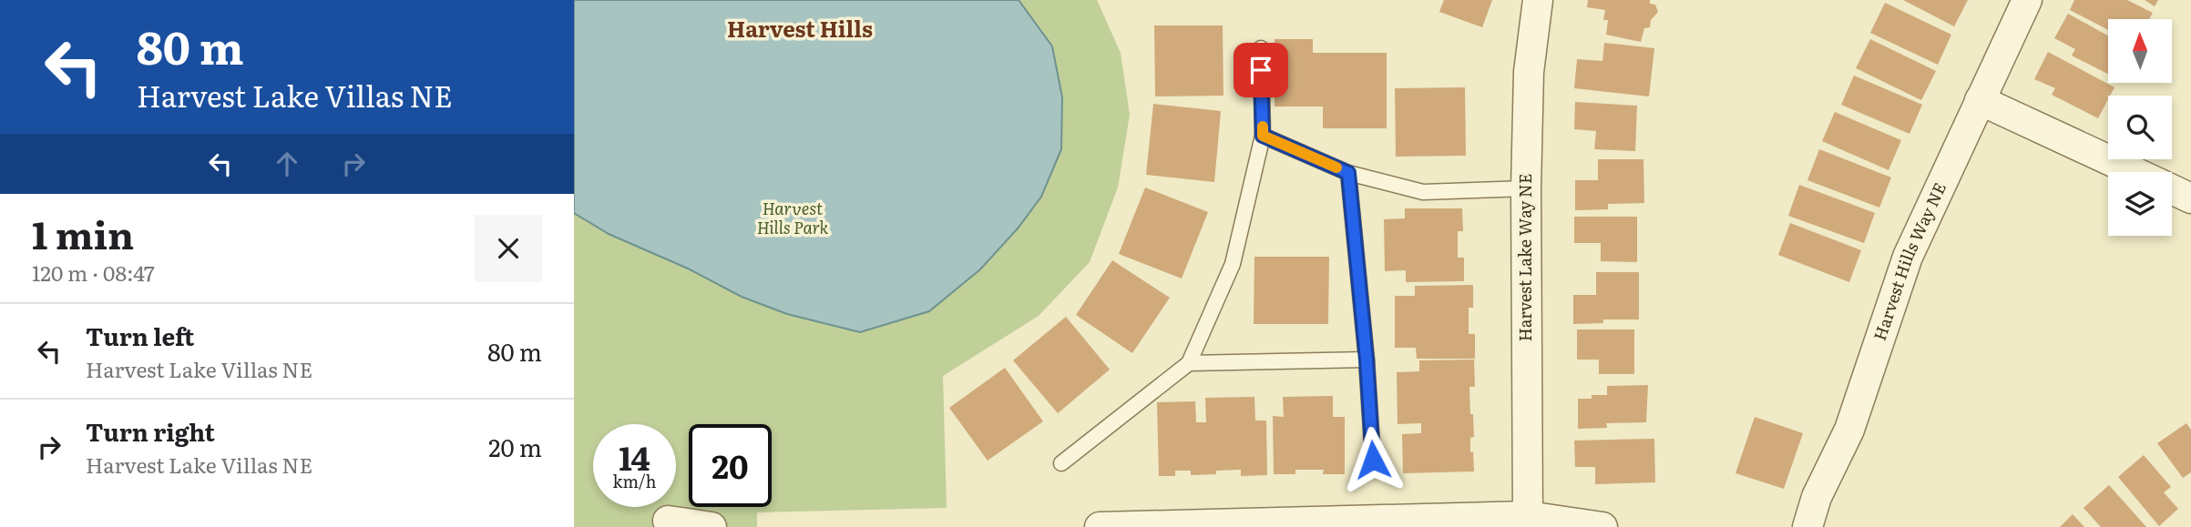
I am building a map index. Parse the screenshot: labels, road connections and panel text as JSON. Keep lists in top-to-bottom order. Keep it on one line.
{"streets":{"street":["Harvest Lake Way NE","Harvest Hills Way NE"]},"districts":["Harvest Hills"],"parks":["Harvest Hills Park"],"north":"top","page":{"turn":["80 m","Harvest Lake Villas NE"],"heading":["1 min","120 m · 08:47"],"list":[{"name":"Turn left","note":"Harvest Lake Villas NE","value":"80 m"},{"name":"Turn right","note":"Harvest Lake Villas NE","value":"20 m"}],"speed":"14 km/h","limit":"20"}}
